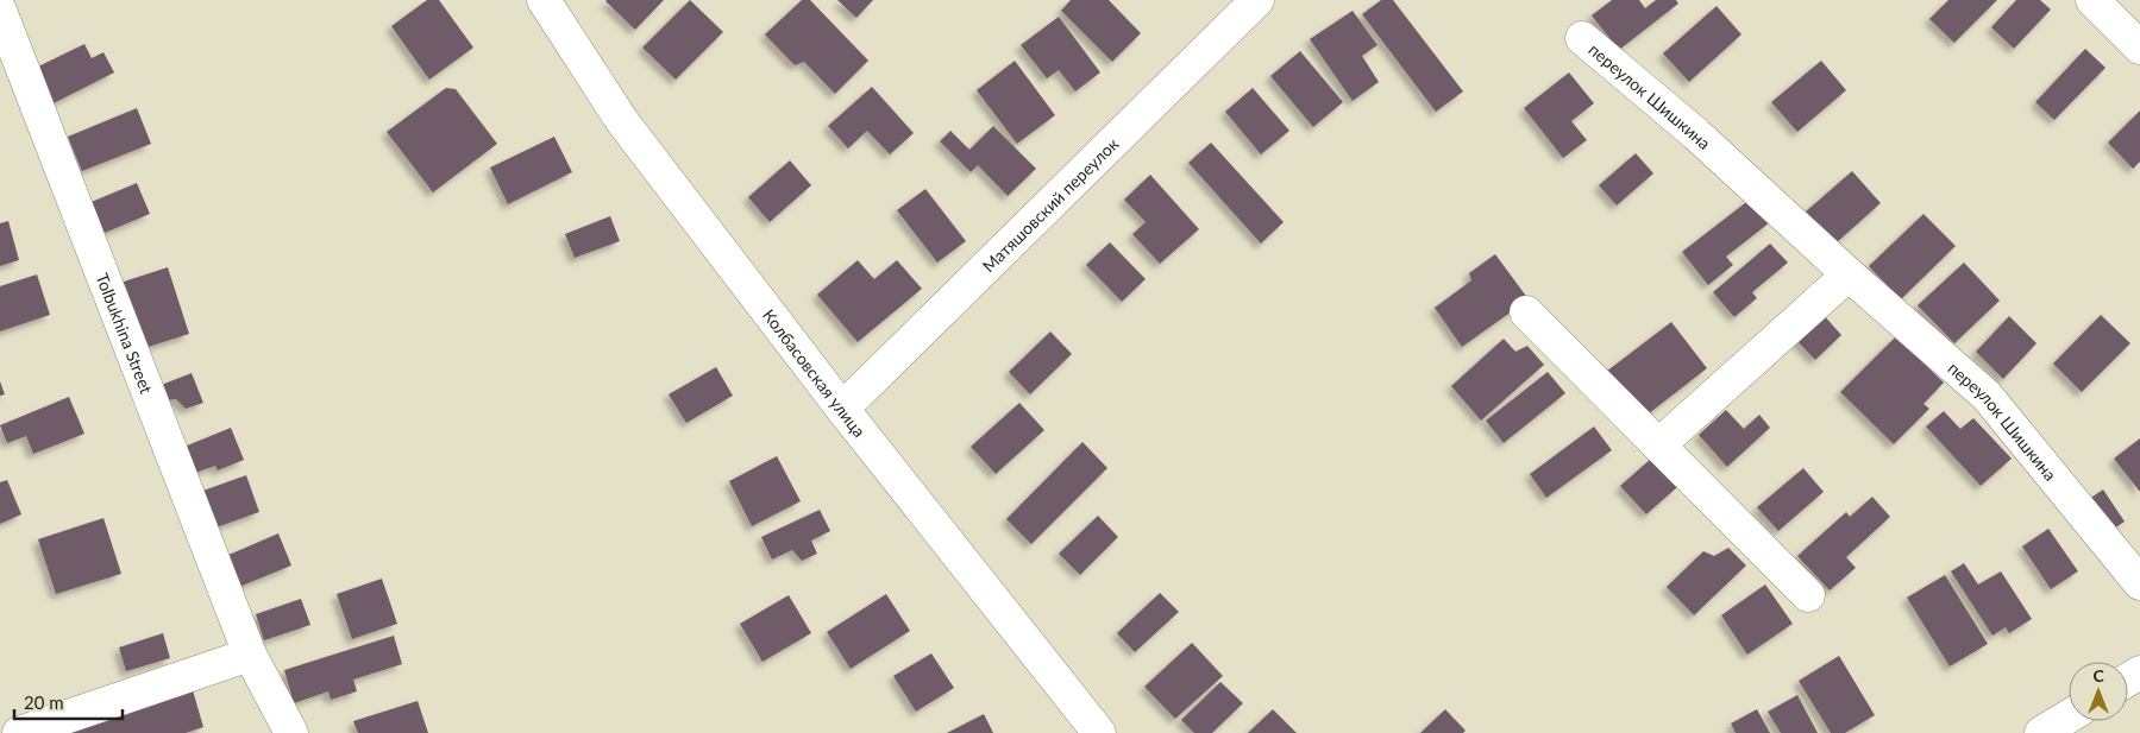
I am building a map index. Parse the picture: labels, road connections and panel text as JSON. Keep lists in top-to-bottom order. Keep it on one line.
{"streets":{"street":["переулок Шишкина","Матяшовский переулок","Tolbukhina Street","Колбасовская улица"]},"crossings":[["Матяшовский переулок","Колбасовская улица"]],"scale_bar":"20 m","north":"top"}
